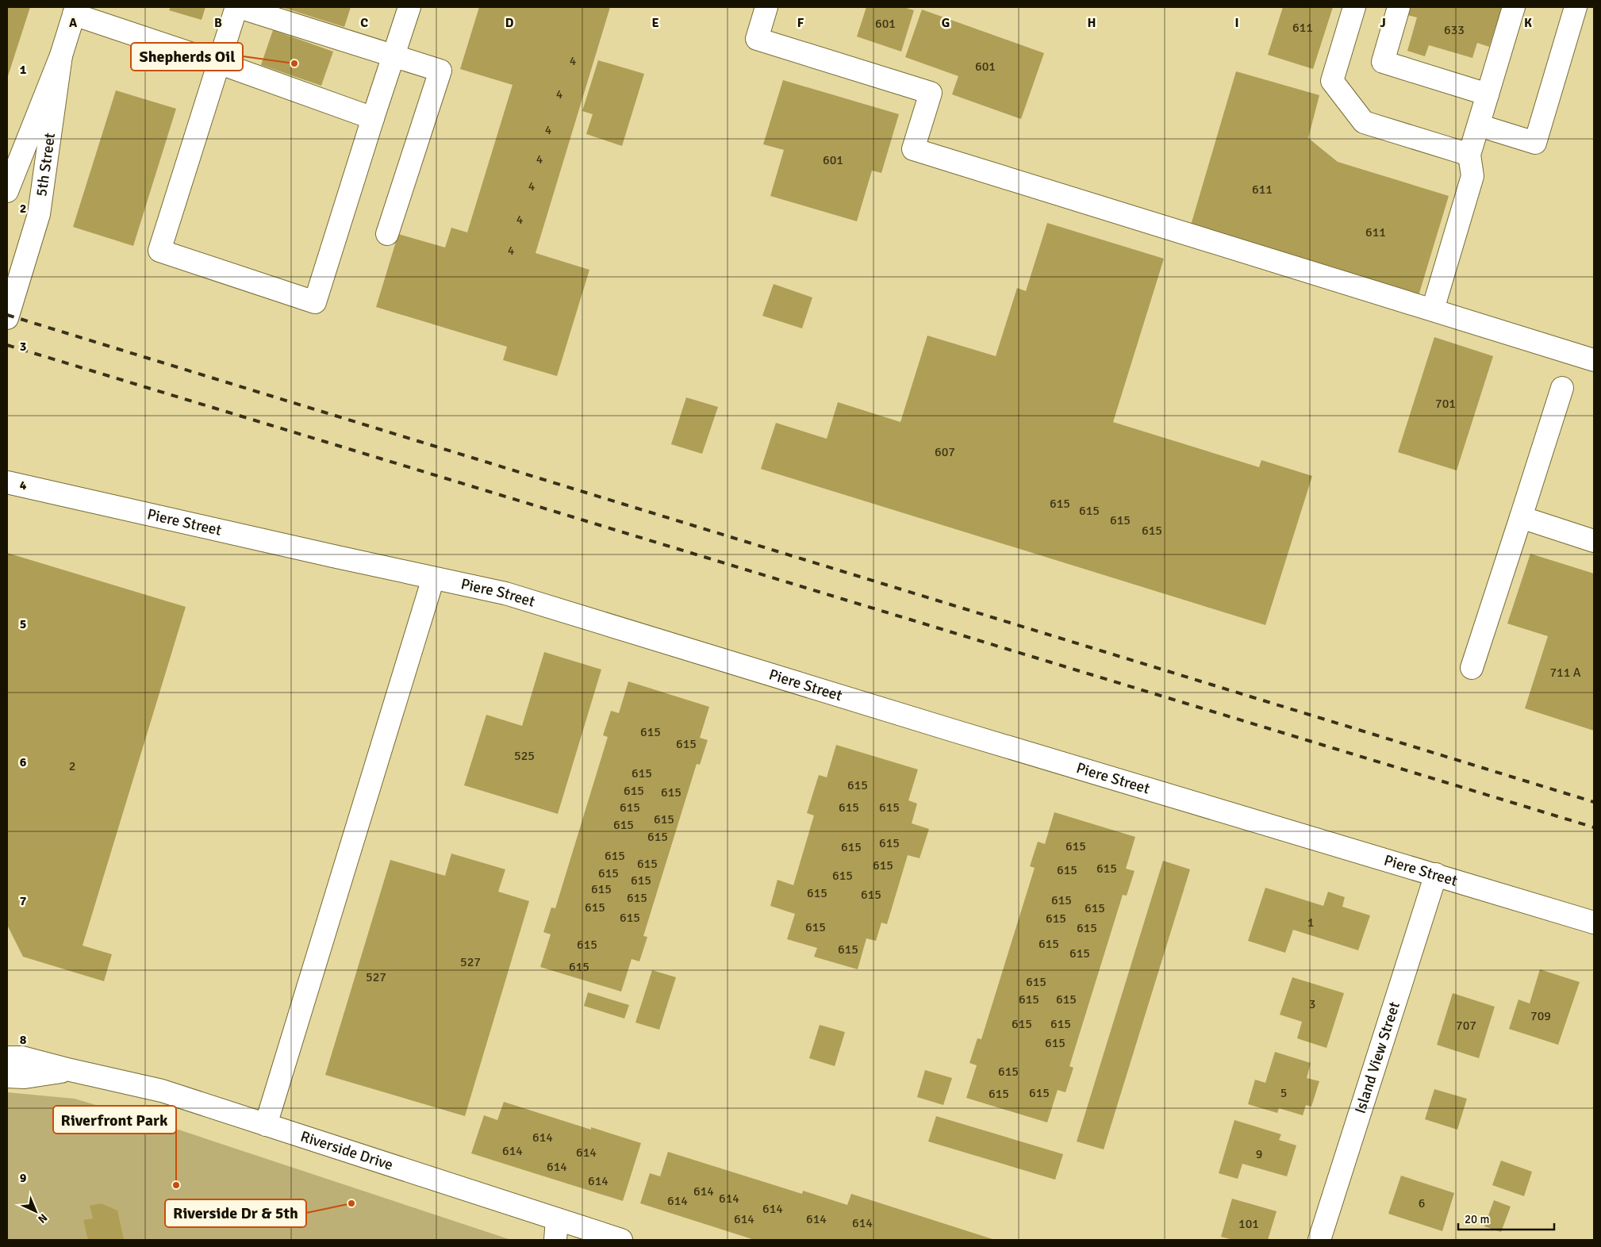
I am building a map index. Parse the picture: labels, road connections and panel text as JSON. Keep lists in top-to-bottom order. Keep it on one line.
{"streets":{"street":["5th Street","Piere Street","Island View Street","Riverside Drive"]},"crossings":[["Piere Street","Island View Street"]],"places":["Shepherds Oil","Riverfront Park","Riverside Dr & 5th"],"house_numbers":["601","611","633","4","601","4","4","4","601","4","611","4","611","4","701","607","615","615","615","615","711 A","615","615","525","2","615","615","615","615","615","615","615","615","615","615","615","615","615","615","615","615","615","615","615","615","615","615","615","615","615","615","615","615","615","615","1","615","615","615","615","615","615","527","615","527","615","615","615","3","709","615","615","707","615","615","615","5","615","614","614","614","9","614","614","614","614","614","6","614","614","614","614","101"],"scale_bar":"20 m","north":"bottom right","grid":{"columns":["A","B","C","D","E","F","G","H","I","J","K"],"rows":["1","2","3","4","5","6","7","8","9"]}}
